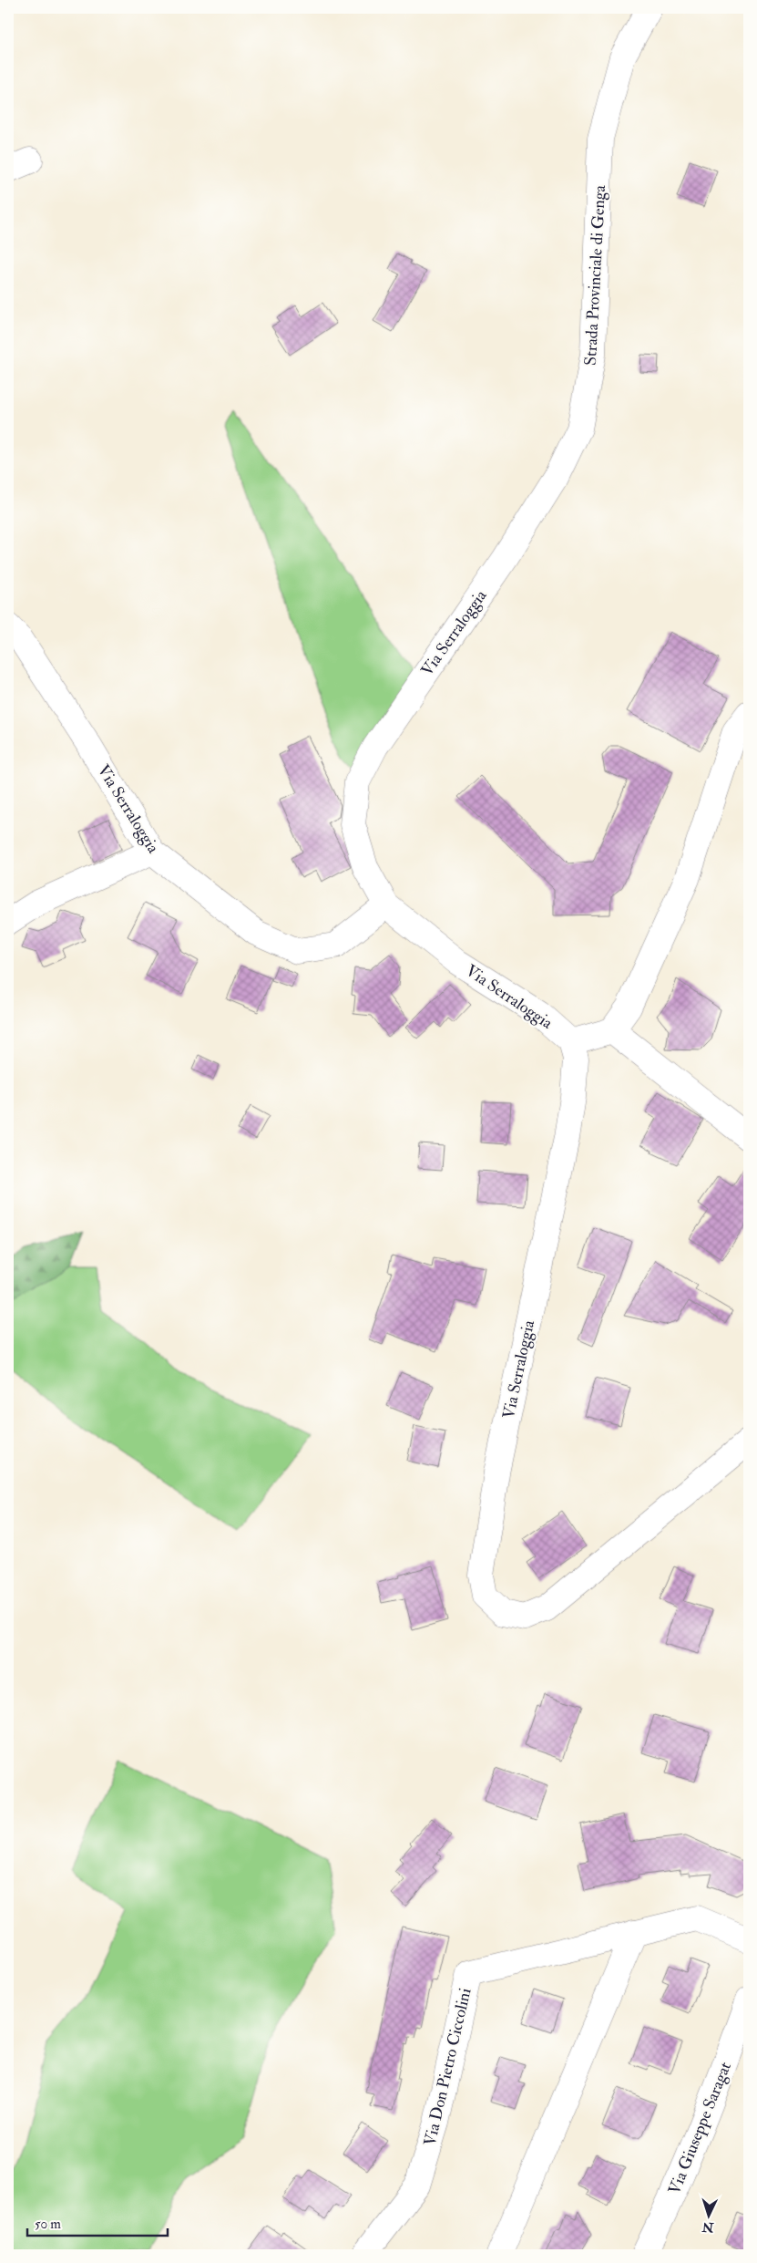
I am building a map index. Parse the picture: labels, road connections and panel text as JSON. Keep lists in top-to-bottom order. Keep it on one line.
{"streets":{"street":["Strada Provinciale di Genga","Via Serraloggia","Via Don Pietro Ciccolini","Via Giuseppe Saragat"]},"crossings":[["Strada Provinciale di Genga","Via Serraloggia"]],"scale_bar":"50 m","north":"bottom"}
